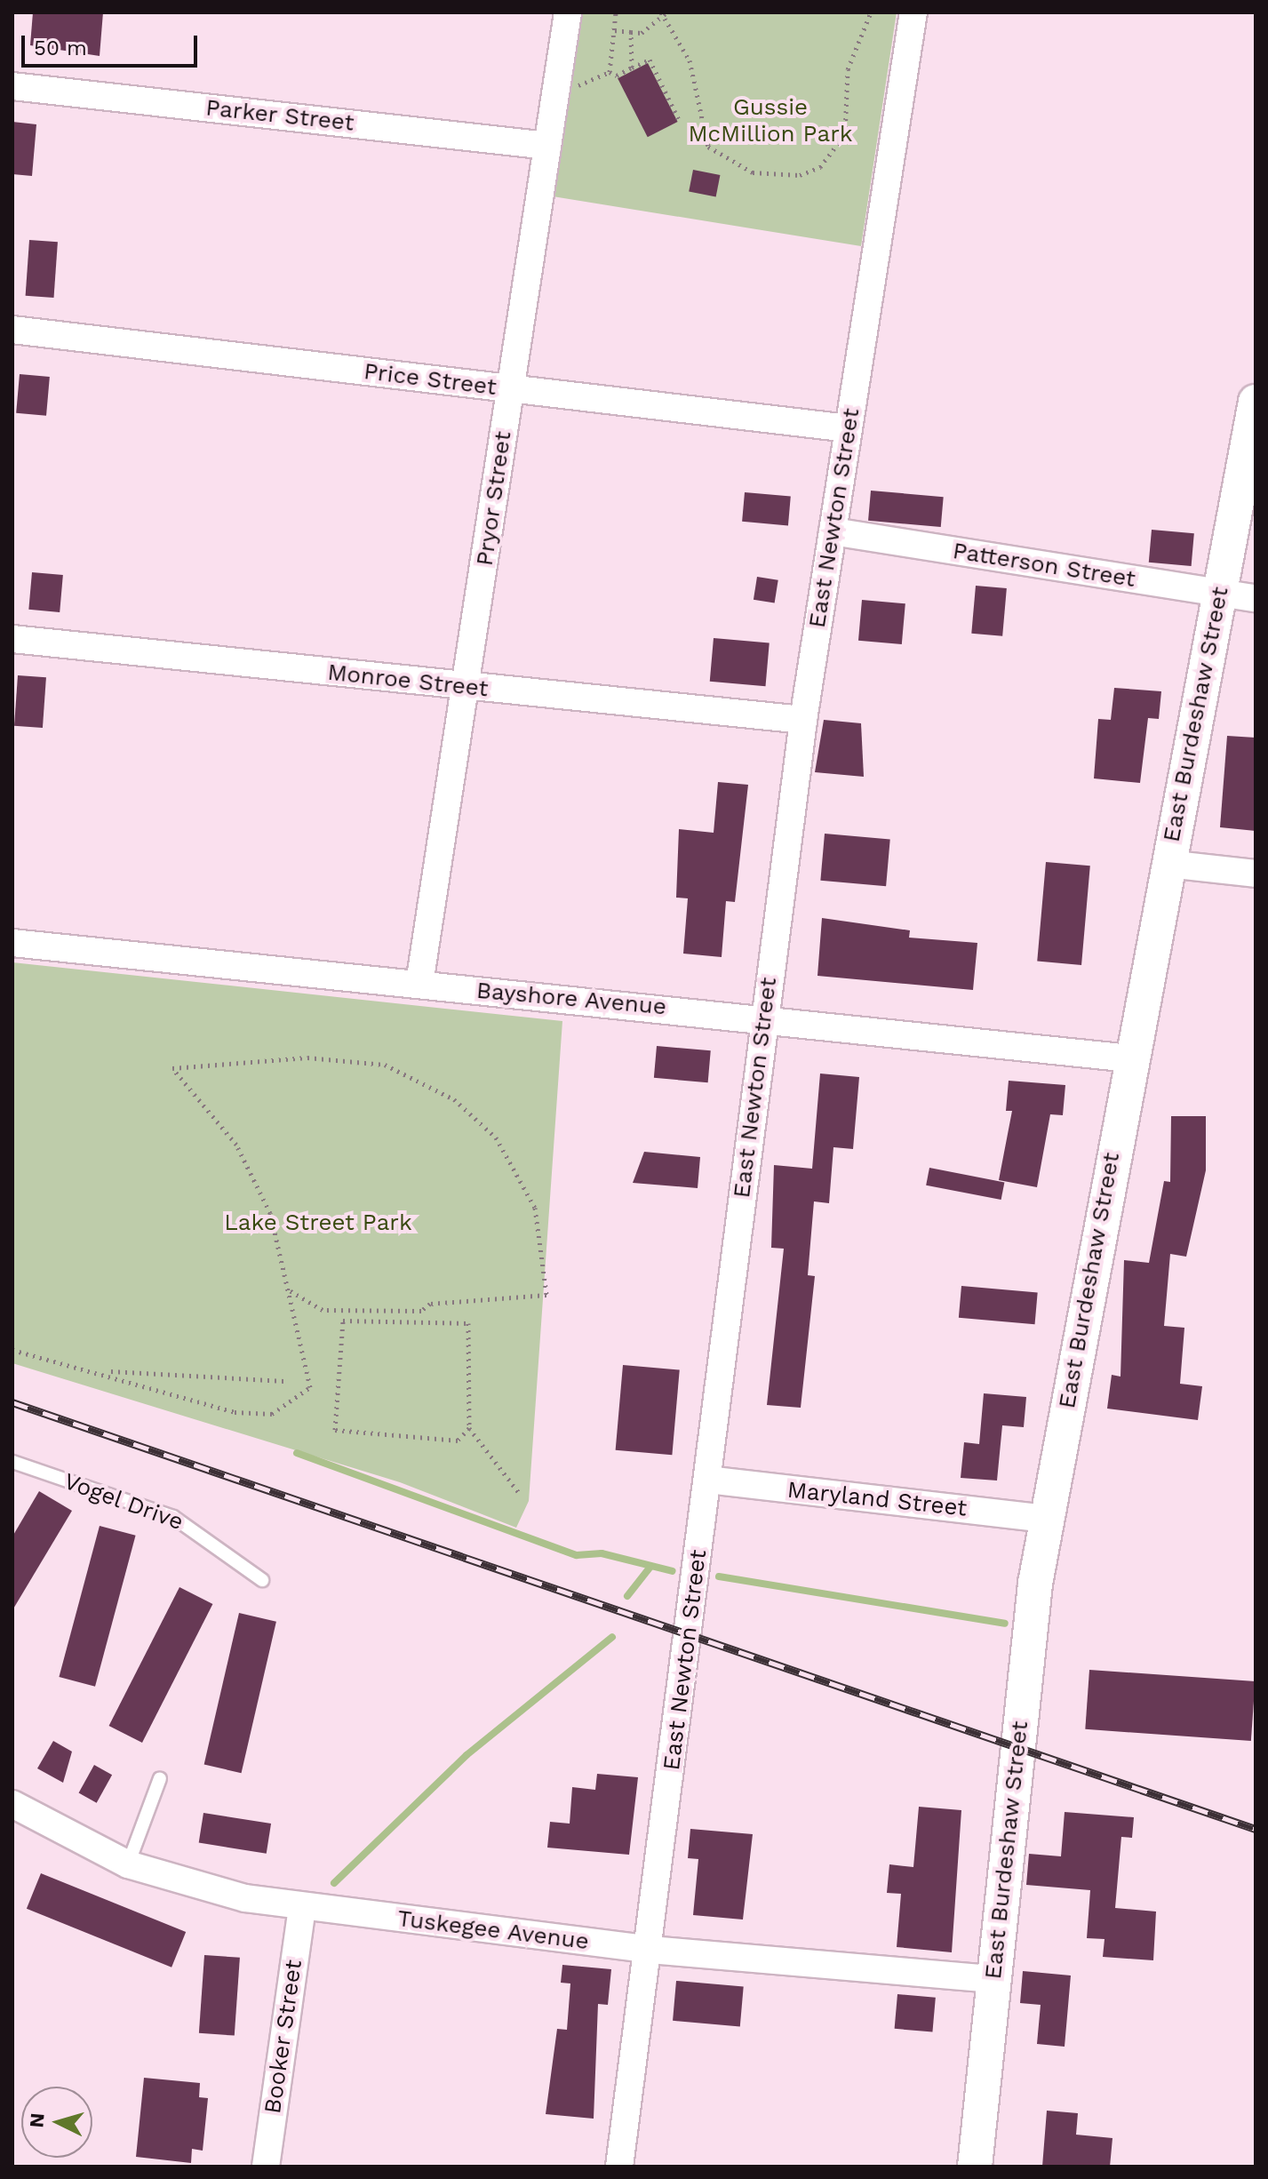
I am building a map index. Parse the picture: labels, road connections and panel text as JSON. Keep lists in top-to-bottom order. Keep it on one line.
{"streets":{"street":["Parker Street","Price Street","Pryor Street","East Newton Street","Patterson Street","Monroe Street","East Burdeshaw Street","Bayshore Avenue","Maryland Street","Tuskegee Avenue","Booker Street"],"lane":["Vogel Drive"]},"crossings":[["Parker Street","Pryor Street"],["Price Street","Pryor Street"],["Price Street","East Newton Street"],["Pryor Street","Monroe Street"],["Pryor Street","Bayshore Avenue"],["East Newton Street","Patterson Street"],["East Newton Street","Monroe Street"],["East Newton Street","Bayshore Avenue"],["East Newton Street","Maryland Street"],["East Newton Street","Tuskegee Avenue"],["Patterson Street","East Burdeshaw Street"],["East Burdeshaw Street","Bayshore Avenue"],["East Burdeshaw Street","Maryland Street"],["East Burdeshaw Street","Tuskegee Avenue"],["Tuskegee Avenue","Booker Street"]],"parks":["Gussie McMillion Park","Lake Street Park"],"scale_bar":"50 m","north":"left"}
